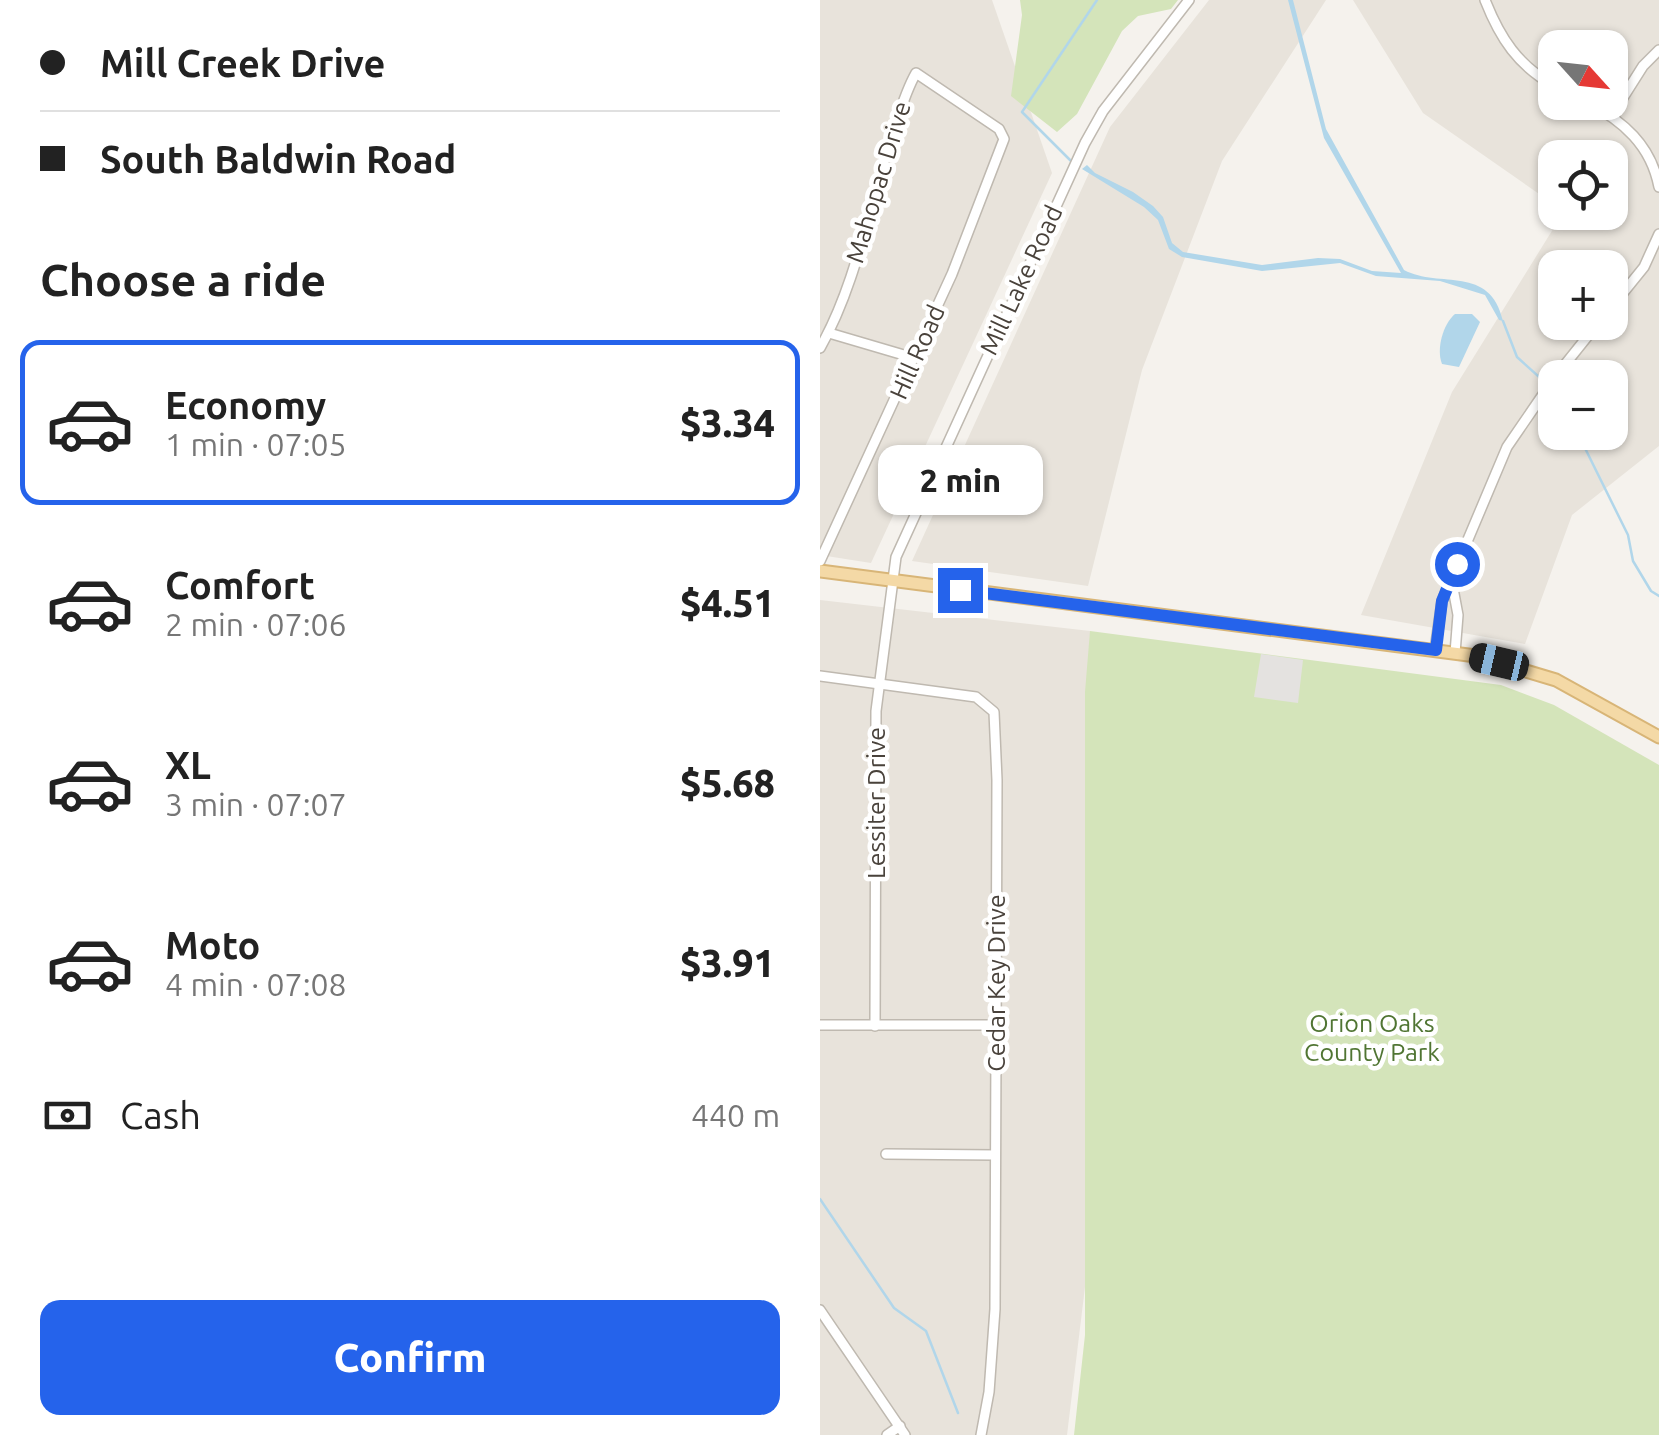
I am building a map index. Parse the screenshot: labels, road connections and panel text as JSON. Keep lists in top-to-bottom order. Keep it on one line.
{"streets":{"street":["Mahopac Drive","Mill Lake Road","Hill Road","Lessiter Drive","Cedar Key Drive"]},"crossings":[["Mahopac Drive","Hill Road"],["Mill Lake Road","Lessiter Drive"],["Lessiter Drive","Cedar Key Drive"]],"parks":["Orion Oaks County Park"],"north":"bottom right","page":{"banner":["Mill Creek Drive","South Baldwin Road"],"map_buttons":["+","−"],"heading":"Choose a ride","list":[{"name":"Economy","note":"1 min · 07:05","value":"$3.34"},{"name":"Comfort","note":"2 min · 07:06","value":"$4.51"},{"name":"XL","note":"3 min · 07:07","value":"$5.68"},{"name":"Moto","note":"4 min · 07:08","value":"$3.91"}],"bubble":"2 min","pay":["Cash","440 m"],"buttons":"Confirm"}}
